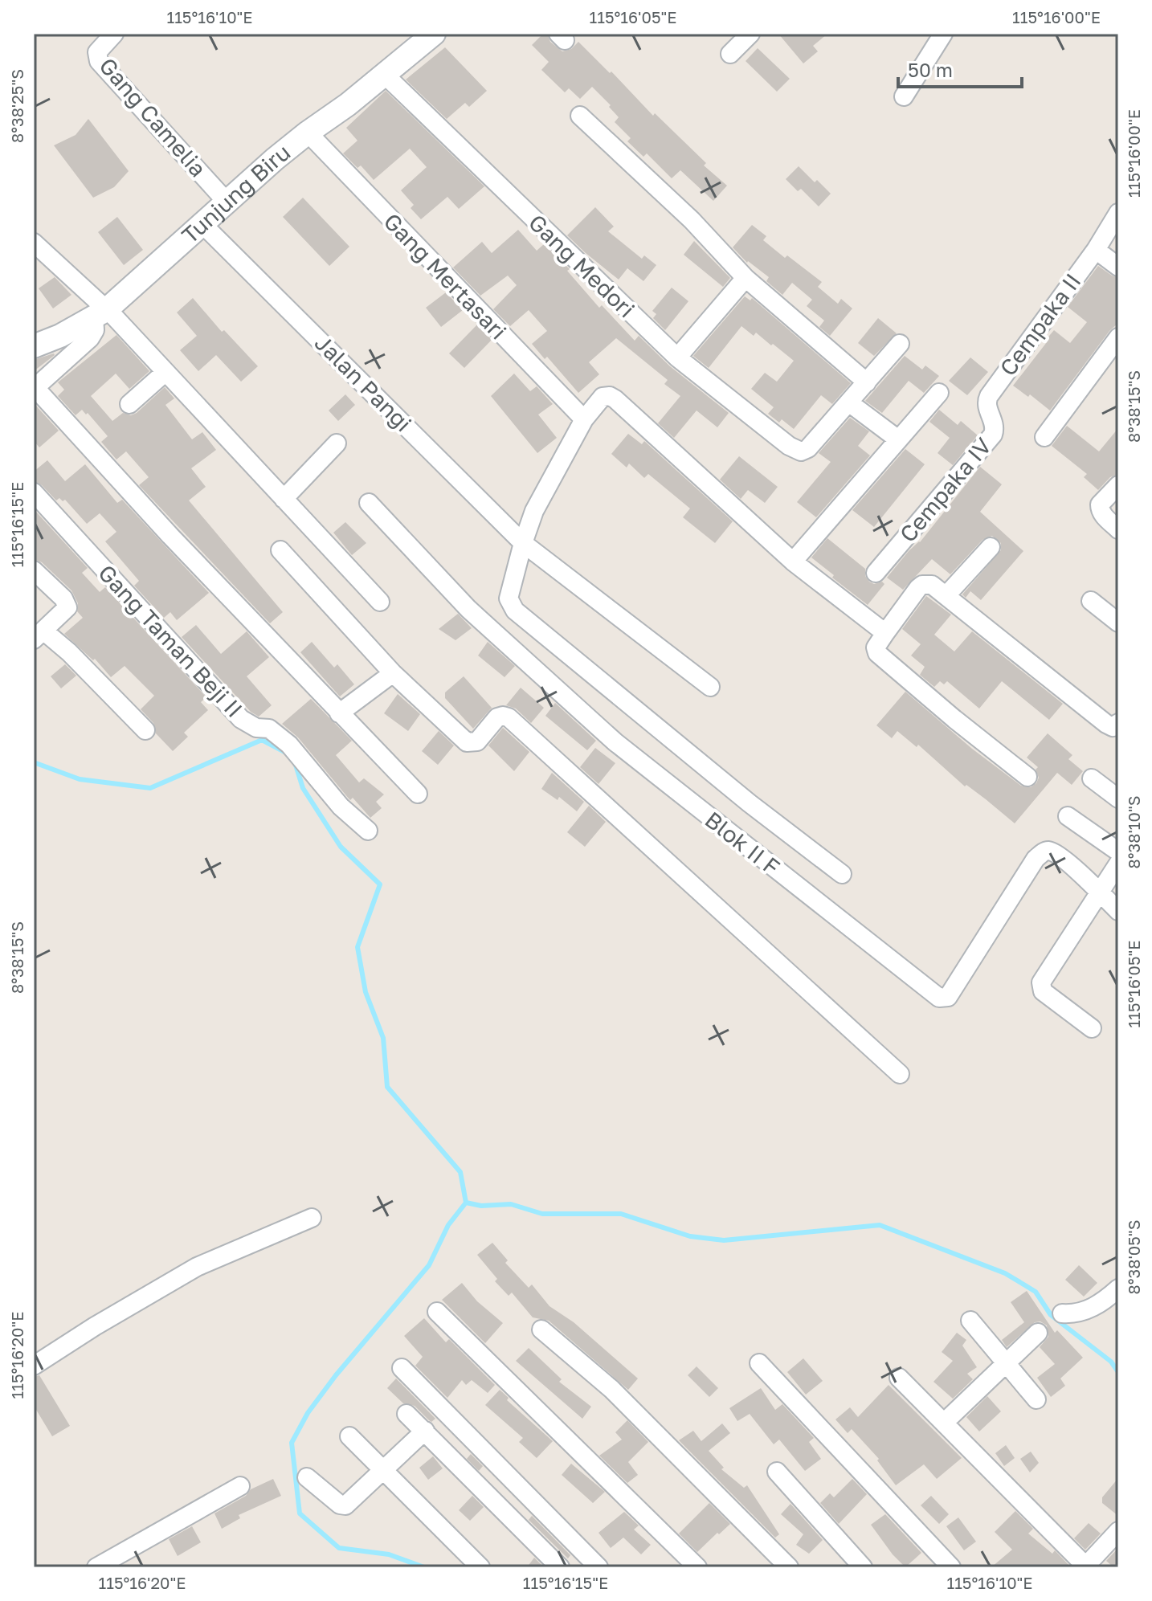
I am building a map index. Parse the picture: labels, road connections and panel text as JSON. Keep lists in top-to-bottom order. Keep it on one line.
{"streets":{"street":["Gang Camelia","Tunjung Biru","Gang Medori","Gang Mertasari","Cempaka II","Jalan Pangi","Cempaka IV","Gang Taman Beji II","Blok II F"]},"crossings":[["Gang Camelia","Tunjung Biru"],["Tunjung Biru","Gang Medori"],["Tunjung Biru","Gang Mertasari"],["Tunjung Biru","Jalan Pangi"],["Cempaka II","Cempaka IV"]],"scale_bar":"50 m","coordinates":["115°16'10\"E","115°16'05\"E","115°16'00\"E","8°38'25\"S","8°38'15\"S","115°16'15\"E","8°38'10\"S","8°38'05\"S","115°16'20\"E"]}
